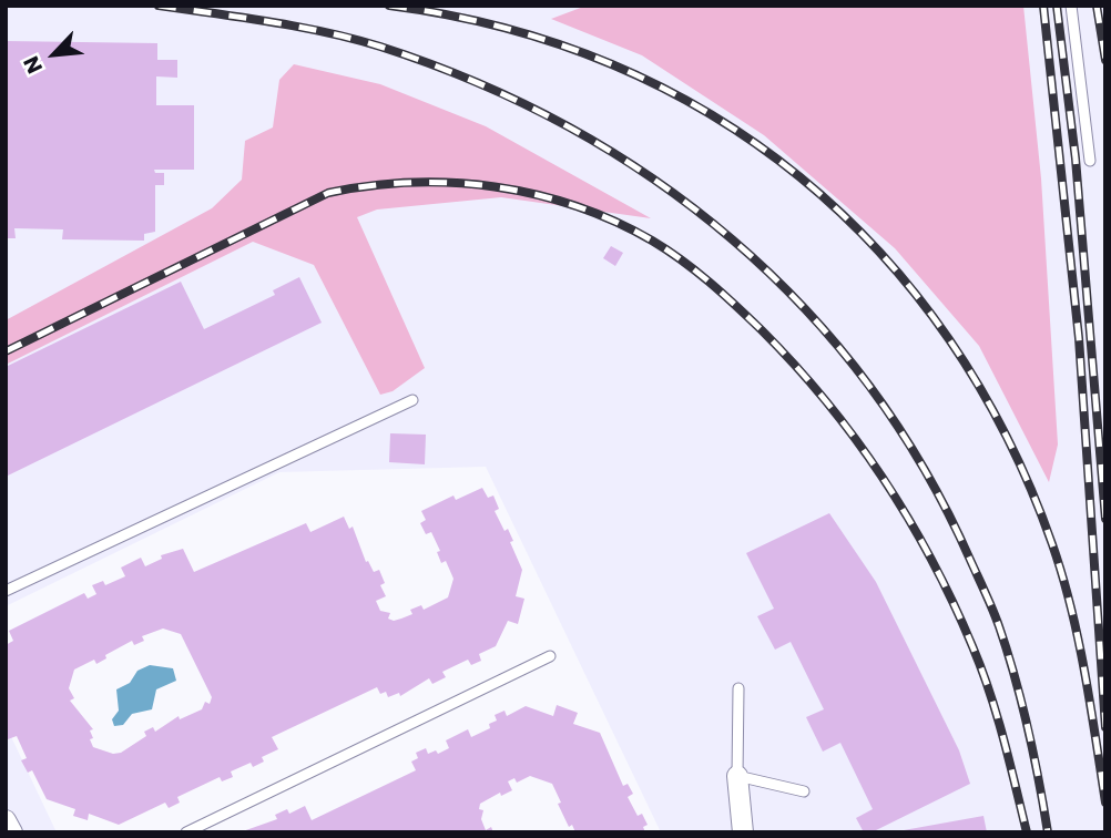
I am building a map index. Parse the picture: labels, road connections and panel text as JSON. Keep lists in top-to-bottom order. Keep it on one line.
{"north":"bottom left"}
